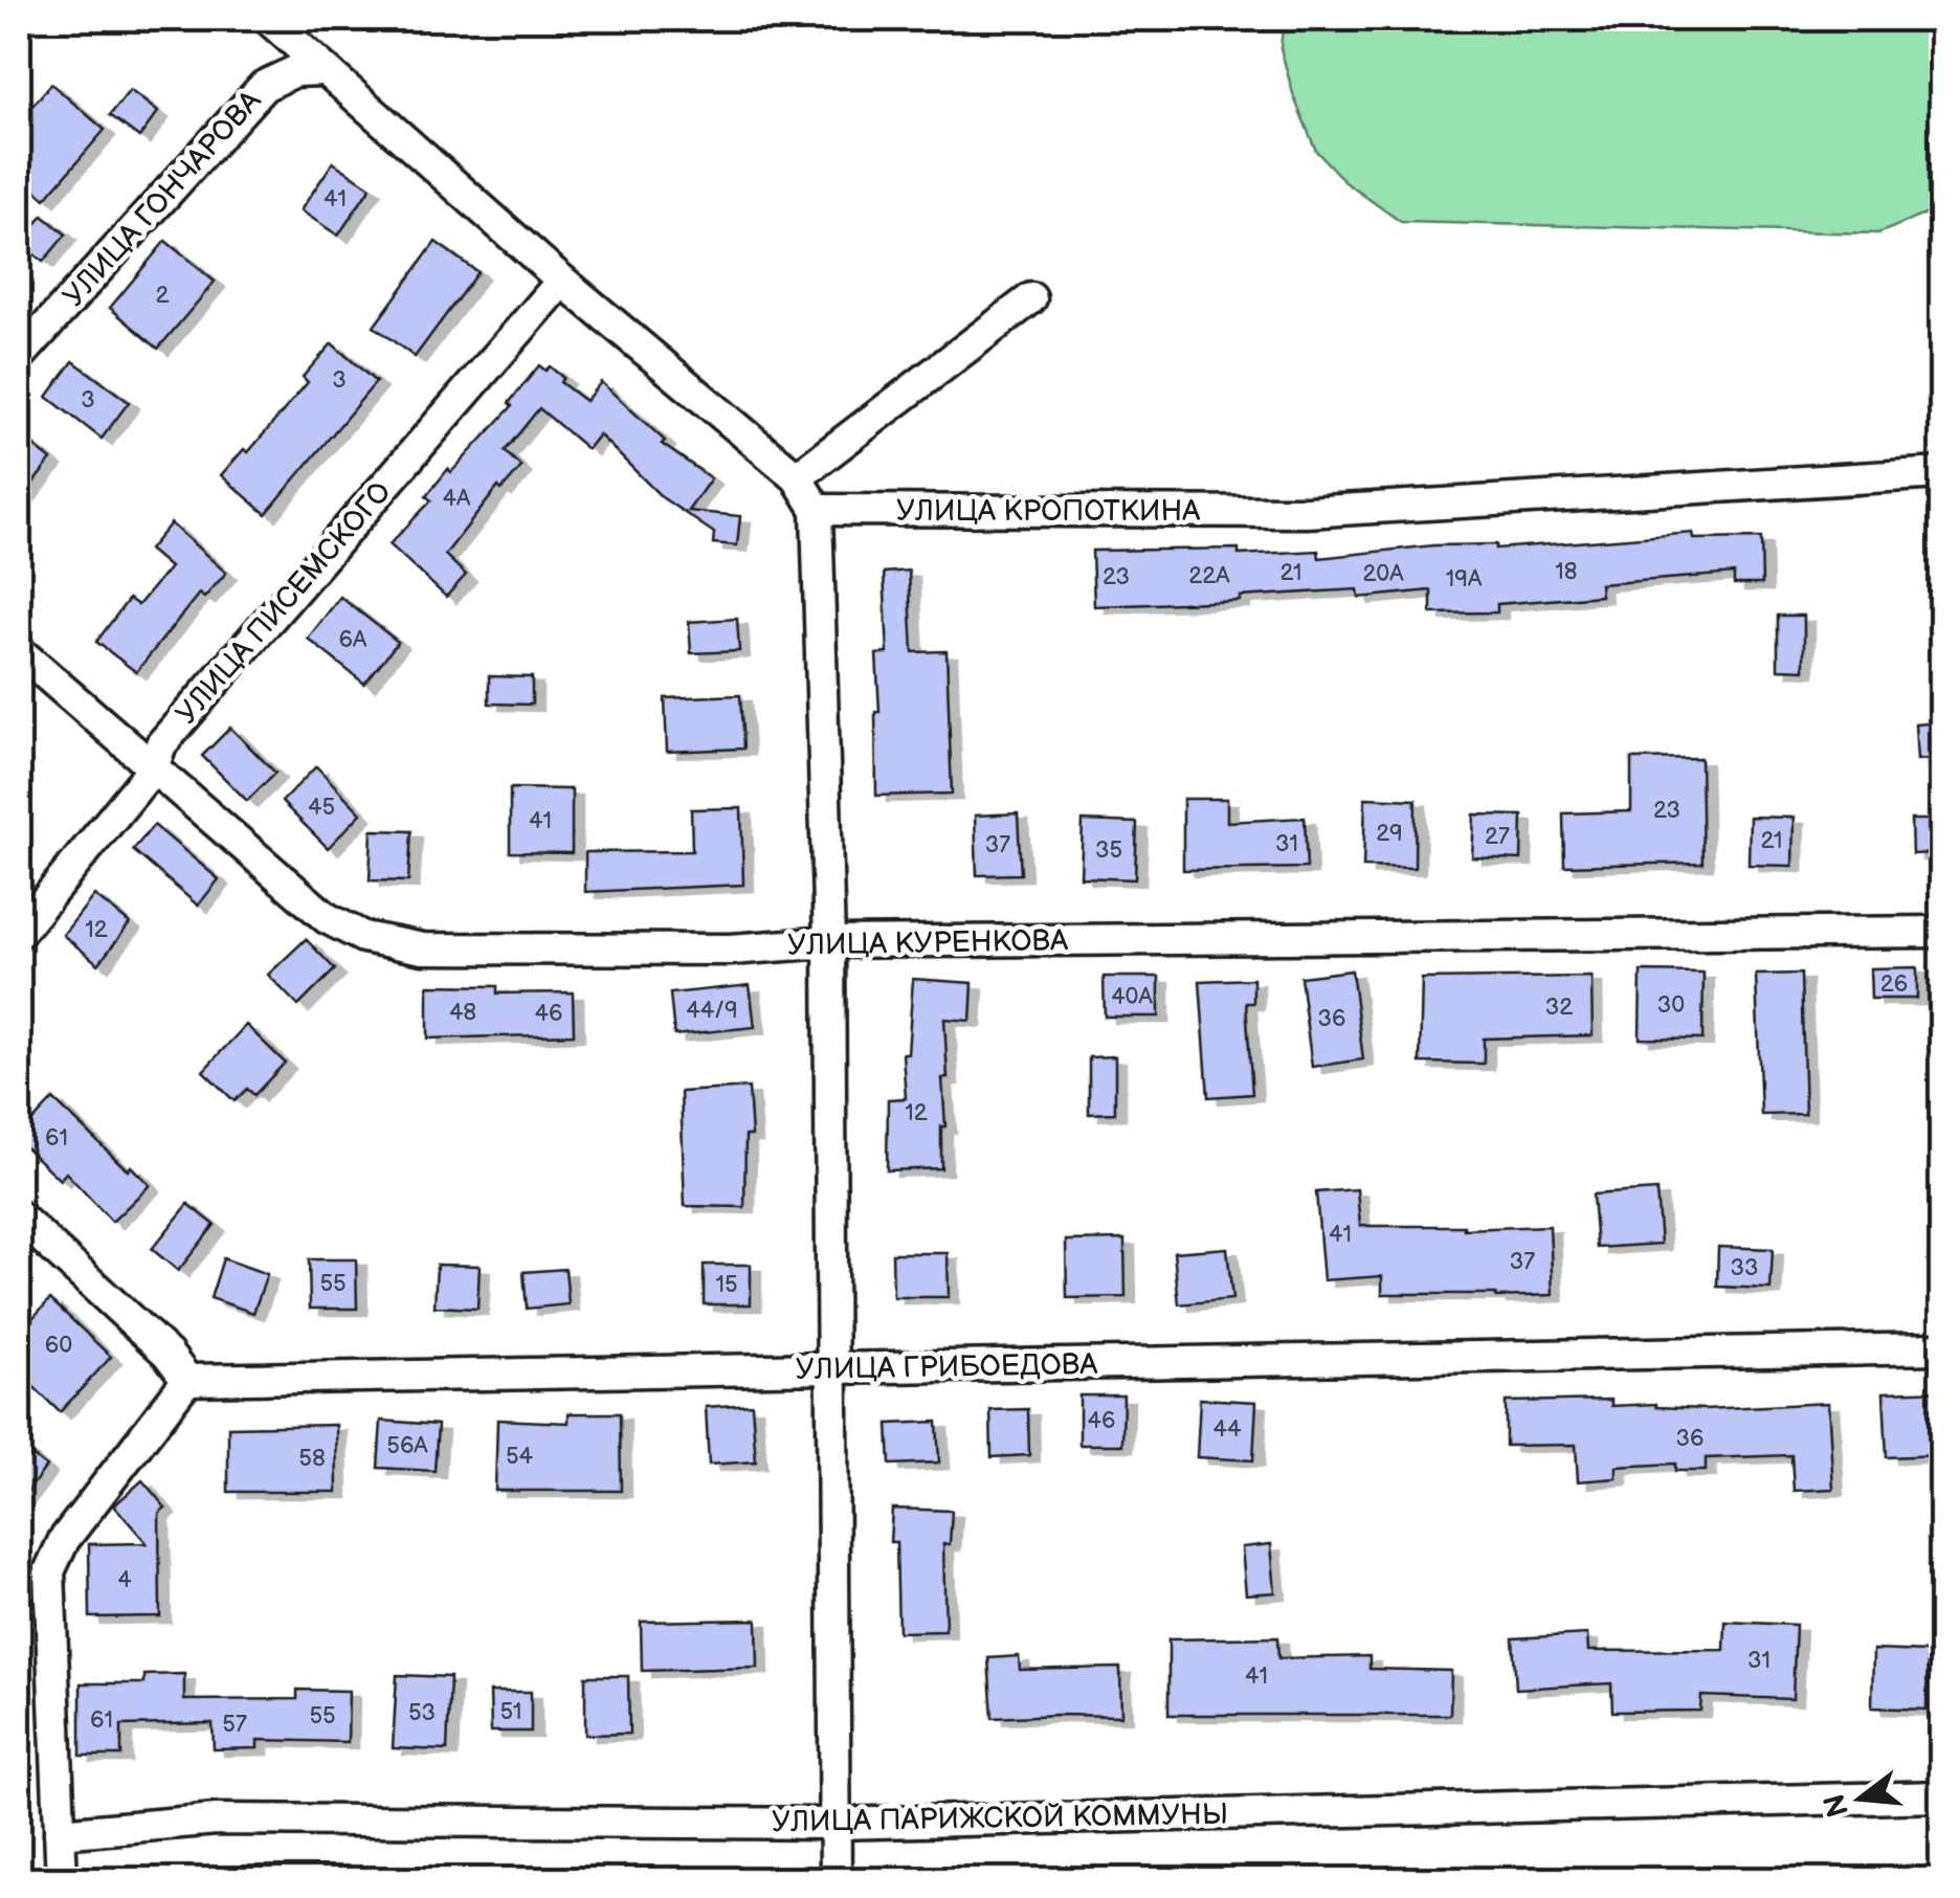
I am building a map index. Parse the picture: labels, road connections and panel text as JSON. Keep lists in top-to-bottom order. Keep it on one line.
{"streets":{"street":["УЛИЦА ГОНЧАРОВА","УЛИЦА КРОПОТКИНА","УЛИЦА ПИСЕМСКОГО","УЛИЦА КУРЕНКОВА","УЛИЦА ГРИБОЕДОВА","УЛИЦА ПАРИЖСКОЙ КОММУНЫ"]},"crossings":[["УЛИЦА ПИСЕМСКОГО","УЛИЦА КУРЕНКОВА"]],"house_numbers":["41","2","3","3","4А","18","21","20А","22А","23","19А","6А","45","23","41","29","27","21","31","37","35","12","26","40А","30","32","44/9","48","46","36","12","61","41","37","33","55","15","60","46","44","36","56А","54","58","4","31","41","51","53","55","61","57"],"north":"left"}
